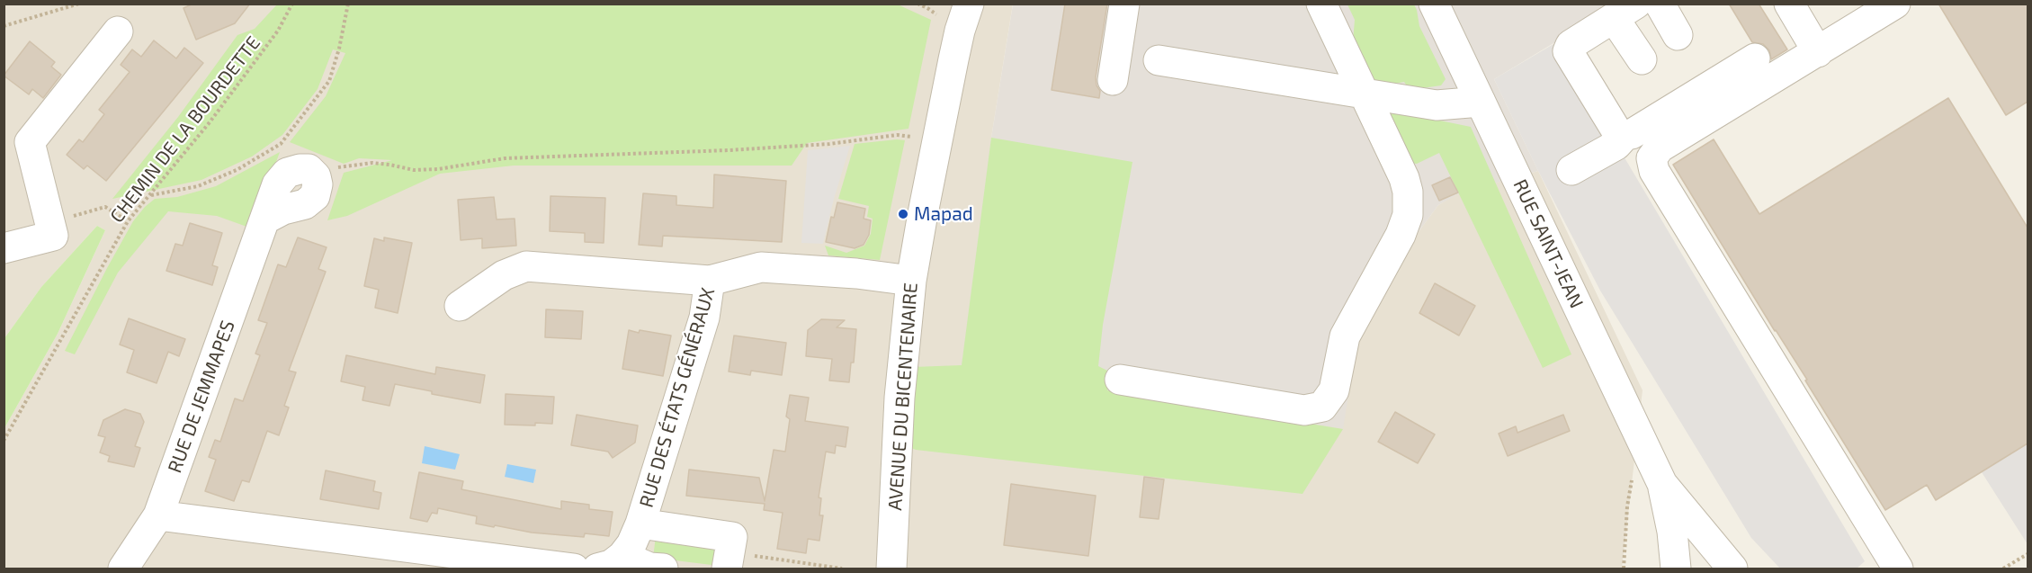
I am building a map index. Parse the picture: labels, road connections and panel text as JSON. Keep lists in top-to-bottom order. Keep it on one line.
{"streets":{"street":["RUE SAINT-JEAN","RUE DE JEMMAPES","AVENUE DU BICENTENAIRE","RUE DES ÉTATS GÉNÉRAUX"],"path":["CHEMIN DE LA BOURDETTE"]},"crossings":[["AVENUE DU BICENTENAIRE","RUE DES ÉTATS GÉNÉRAUX"]],"places":["Mapad"]}
